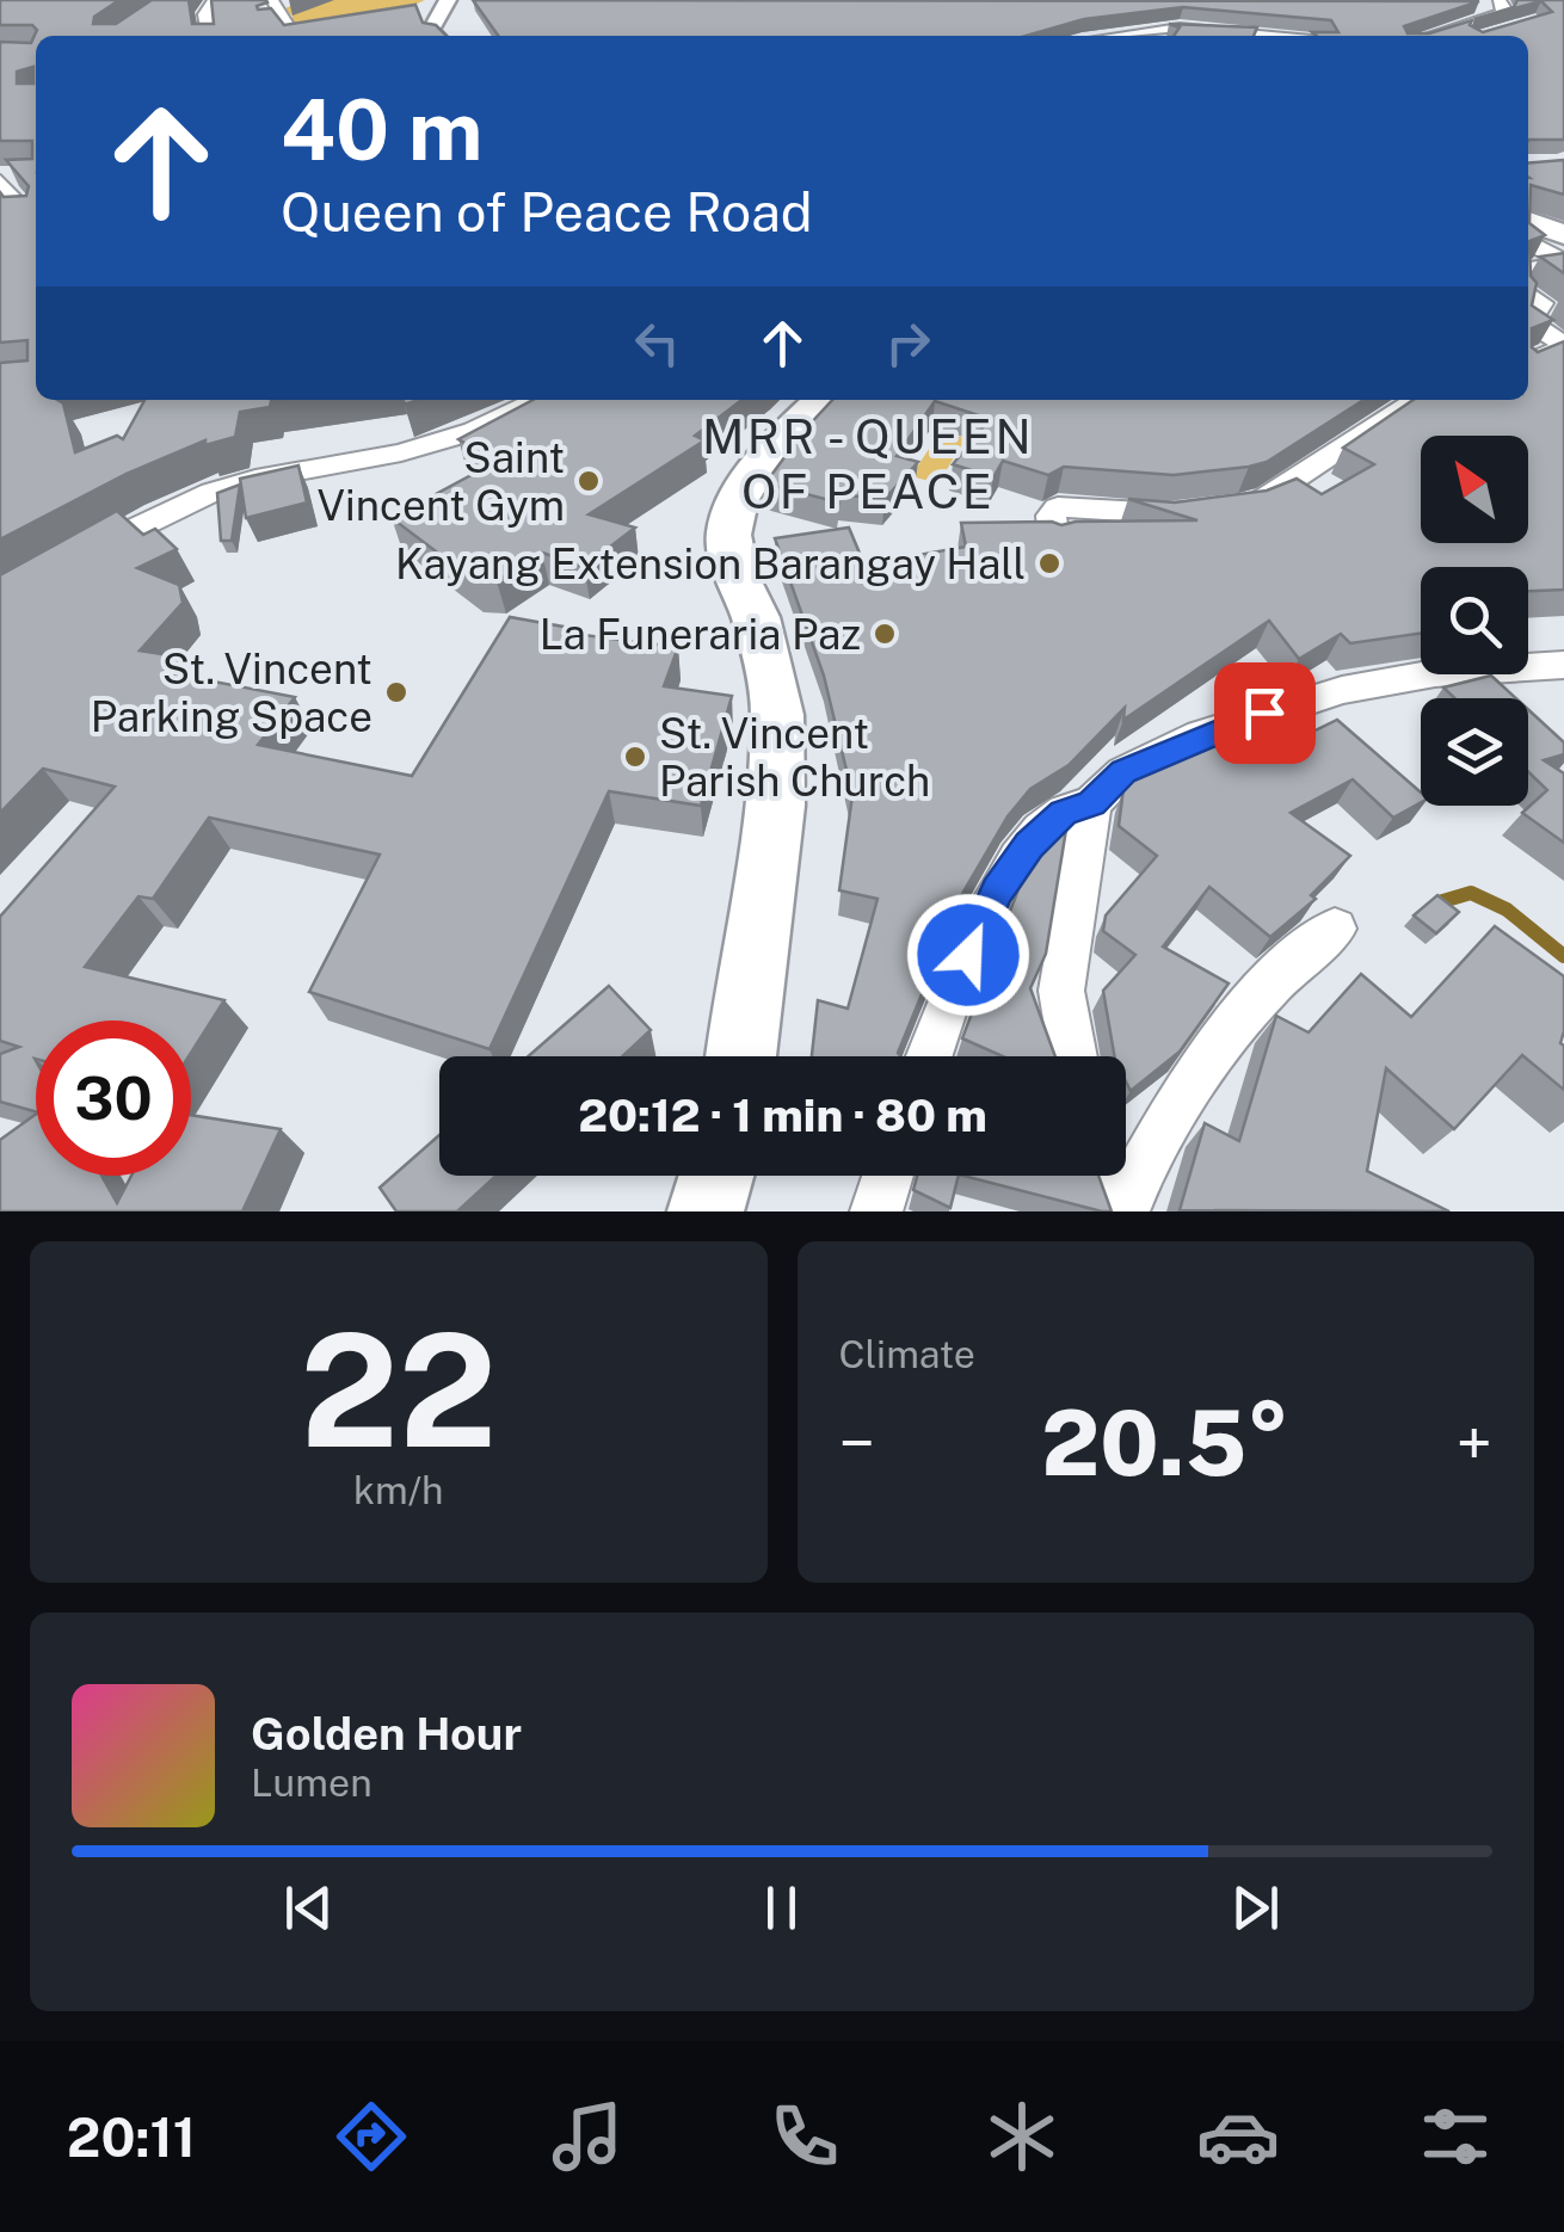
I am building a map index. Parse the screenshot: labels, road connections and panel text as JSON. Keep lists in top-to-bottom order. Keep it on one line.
{"districts":["MRR - QUEEN OF PEACE"],"places":["Saint Vincent Gym","Kayang Extension Barangay Hall","La Funeraria Paz","St. Vincent Parking Space","St. Vincent Parish Church"],"north":"top left","page":{"turn":["40 m","Queen of Peace Road"],"limit":"30","trip":"20:12 · 1 min · 80 m","tile":[["22","km/h"],"Climate"],"heat":["−","20.5°","+"],"song":["Golden Hour","Lumen"],"tabs":"20:11"}}
